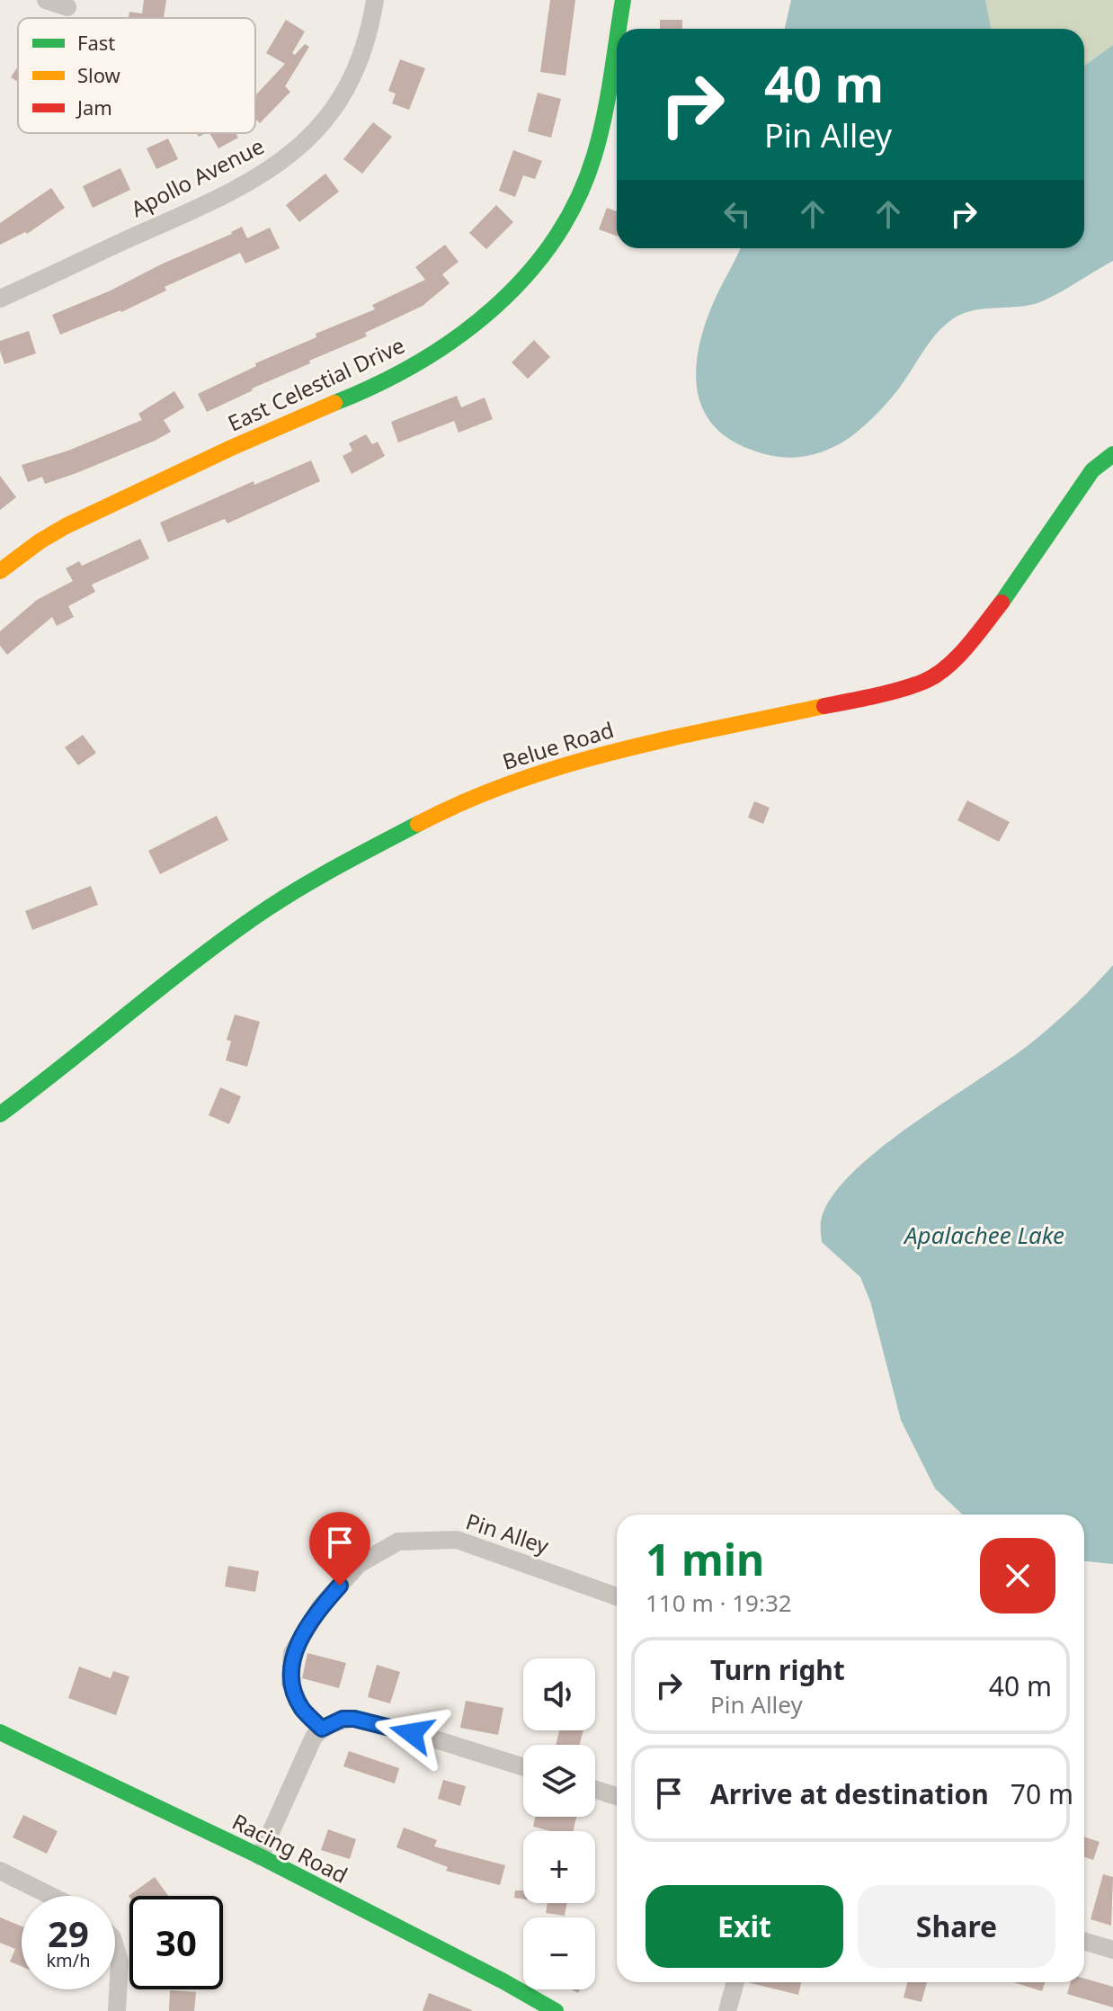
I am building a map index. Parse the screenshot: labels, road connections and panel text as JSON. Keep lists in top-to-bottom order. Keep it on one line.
{"streets":{"street":["Apollo Avenue","East Celestial Drive","Belue Road","Pin Alley","Racing Road"]},"water":["Apalachee Lake"],"legend":["Fast","Slow","Jam"],"page":{"turn":["40 m","Pin Alley"],"heading":["1 min","110 m · 19:32"],"list":[{"name":"Turn right","note":"Pin Alley","value":"40 m"},{"name":"Arrive at destination","value":"70 m"}],"map_buttons":["+","−"],"buttons":["Exit","Share"],"speed":"29 km/h","limit":"30"}}
